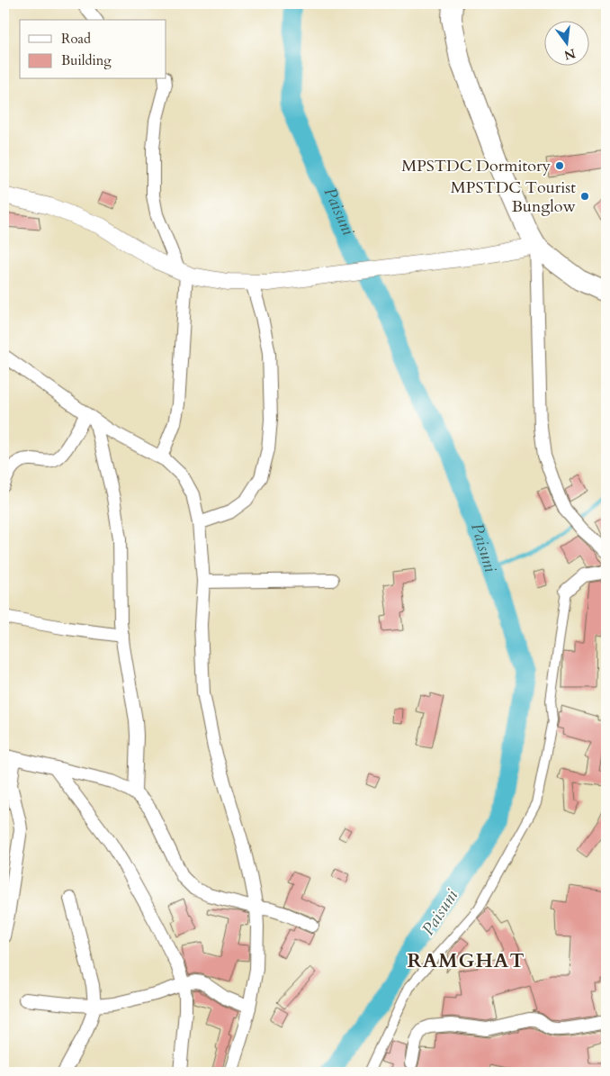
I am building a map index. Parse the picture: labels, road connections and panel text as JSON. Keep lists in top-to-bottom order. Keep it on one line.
{"districts":["RAMGHAT"],"water":["Paisuni"],"places":["MPSTDC Dormitory","MPSTDC Tourist Bunglow"],"legend":["Road","Building"],"north":"bottom"}
